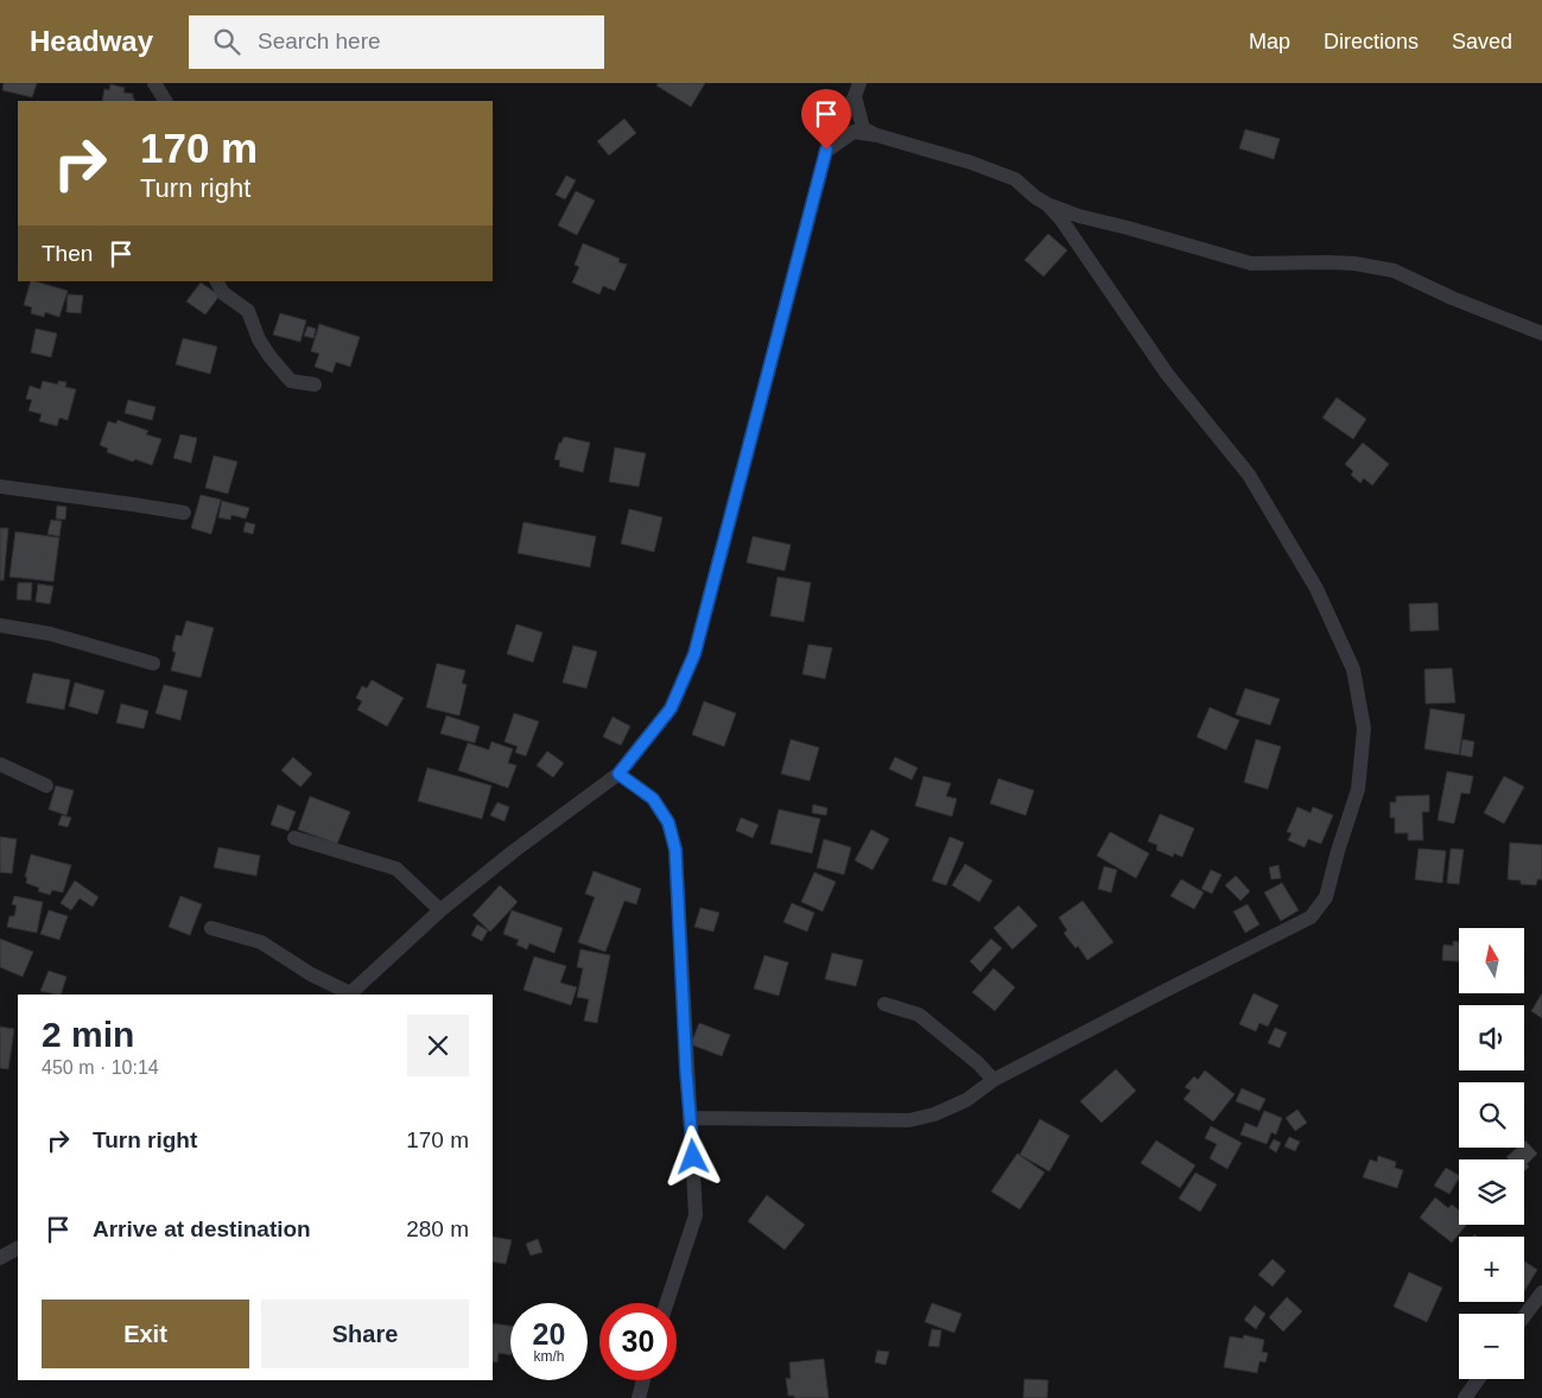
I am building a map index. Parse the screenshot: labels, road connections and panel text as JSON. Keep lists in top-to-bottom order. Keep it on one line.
{"north":"top","page":{"header":"Headway","search":"Search here","nav":["Map","Directions","Saved"],"turn":["170 m","Turn right"],"then":"Then","map_buttons":["+","−"],"heading":["2 min","450 m · 10:14"],"list":[{"name":"Turn right","value":"170 m"},{"name":"Arrive at destination","value":"280 m"}],"buttons":["Exit","Share"],"speed":"20 km/h","limit":"30"}}
